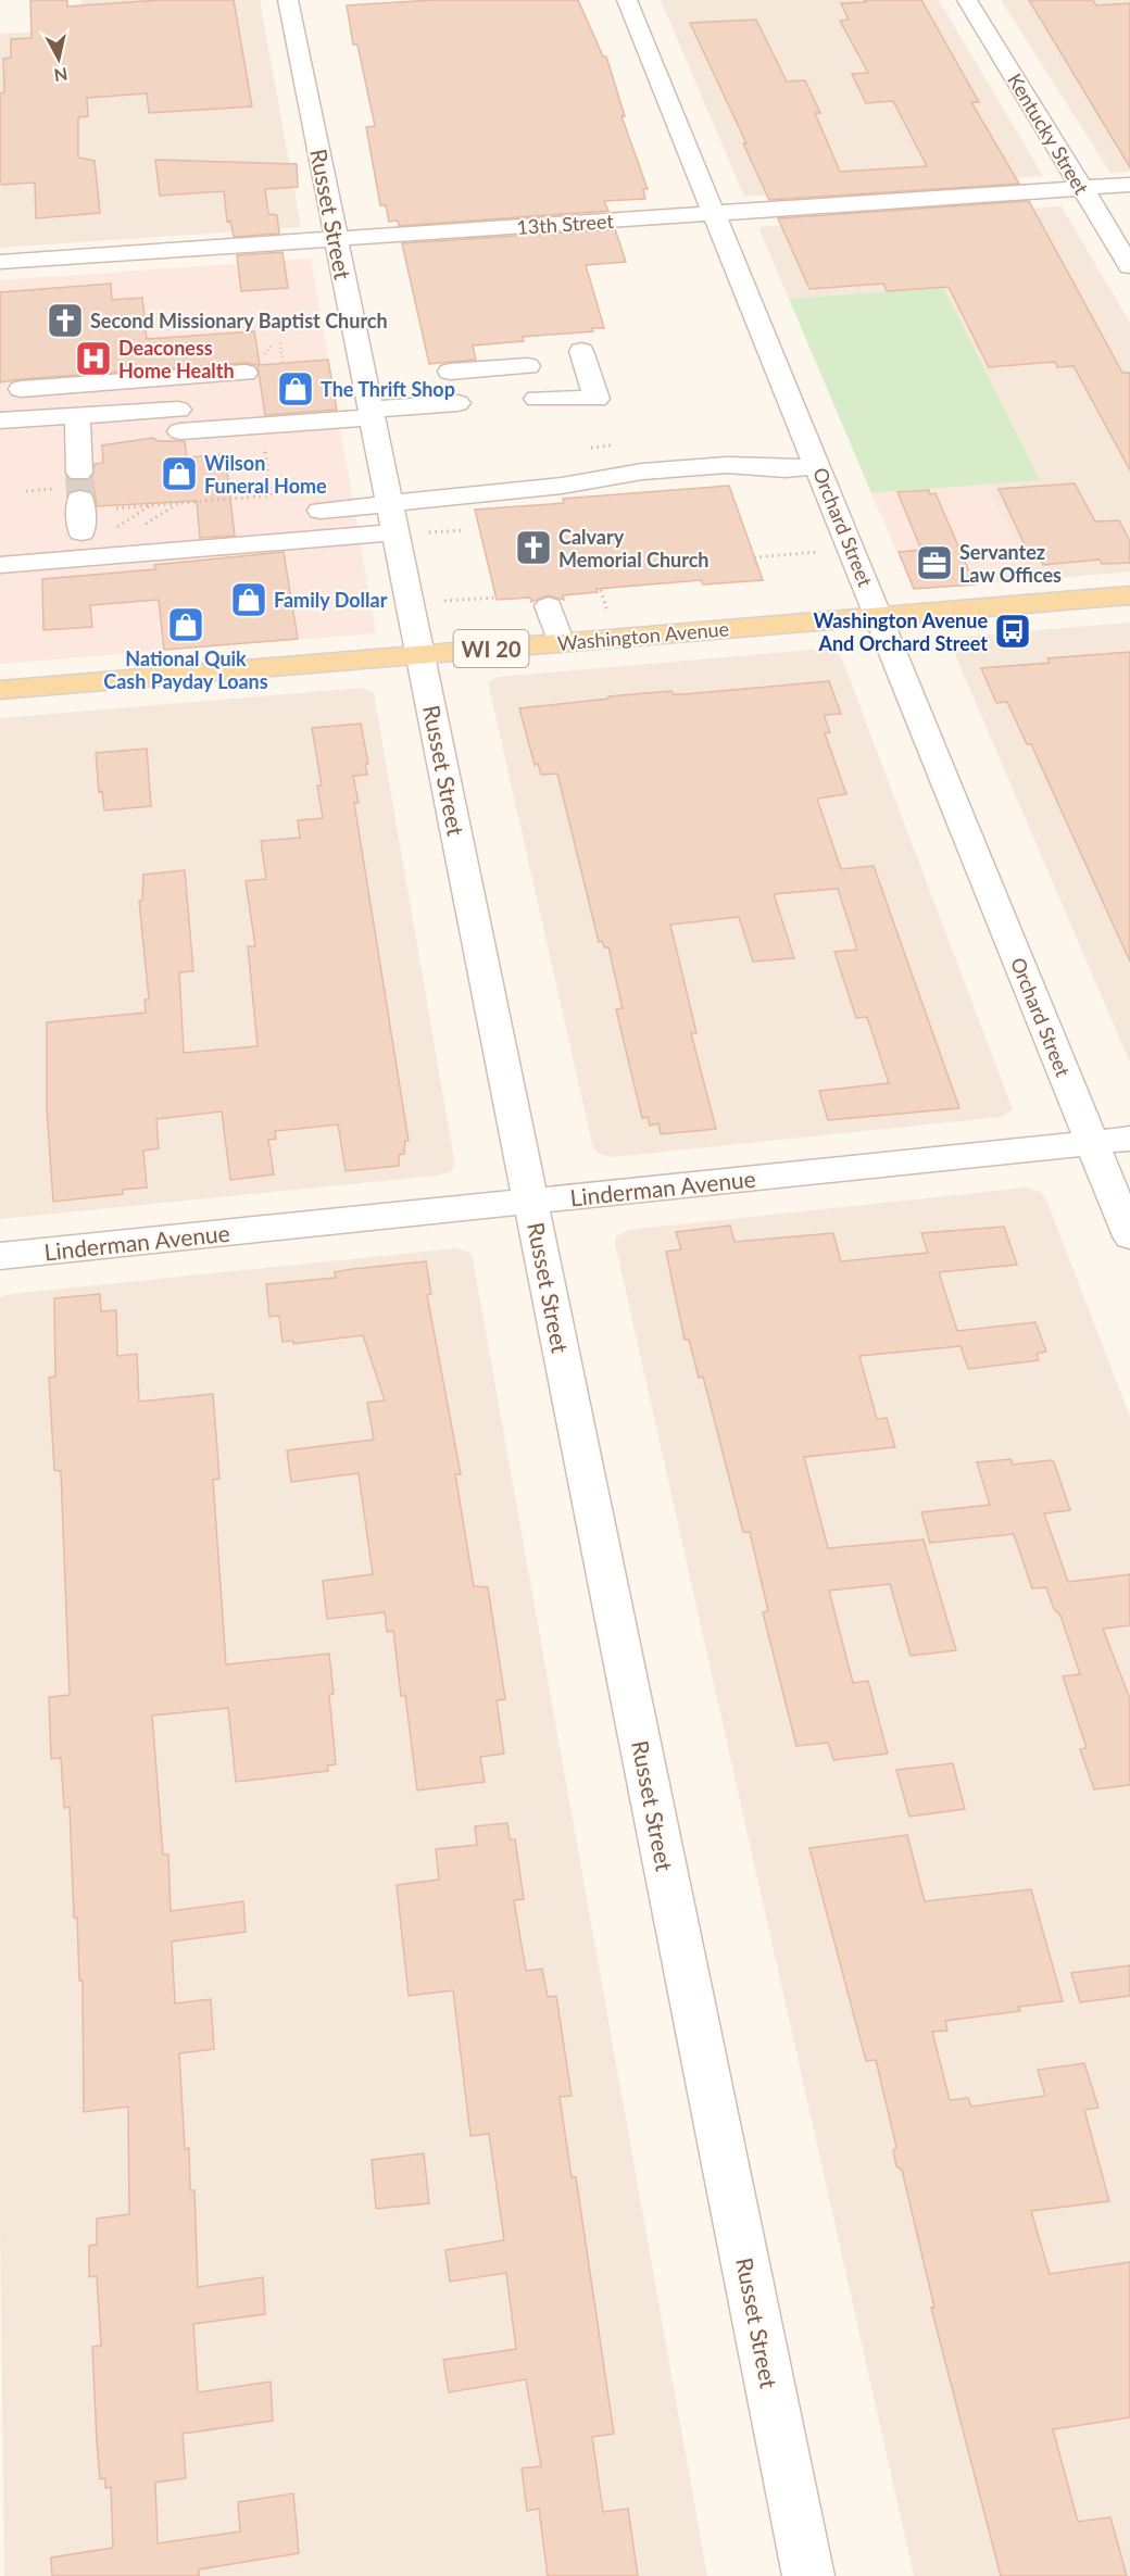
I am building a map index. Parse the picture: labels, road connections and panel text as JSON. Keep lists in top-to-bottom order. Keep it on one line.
{"streets":{"main road":["Washington Avenue","WI 20"],"street":["Kentucky Street","Russet Street","13th Street","Orchard Street","Linderman Avenue"]},"crossings":[["Kentucky Street","13th Street"],["Russet Street","13th Street"],["Russet Street","Washington Avenue"],["Russet Street","Linderman Avenue"],["13th Street","Orchard Street"],["Orchard Street","Washington Avenue"],["Orchard Street","Linderman Avenue"]],"places":{"church":["Second Missionary Baptist Church","Calvary Memorial Church"],"hospital":["Deaconess Home Health"],"shop":["The Thrift Shop","Wilson Funeral Home","Family Dollar","National Quik Cash Payday Loans"],"office":["Servantez Law Offices"],"bus stop":["Washington Avenue And Orchard Street"]},"north":"bottom"}
